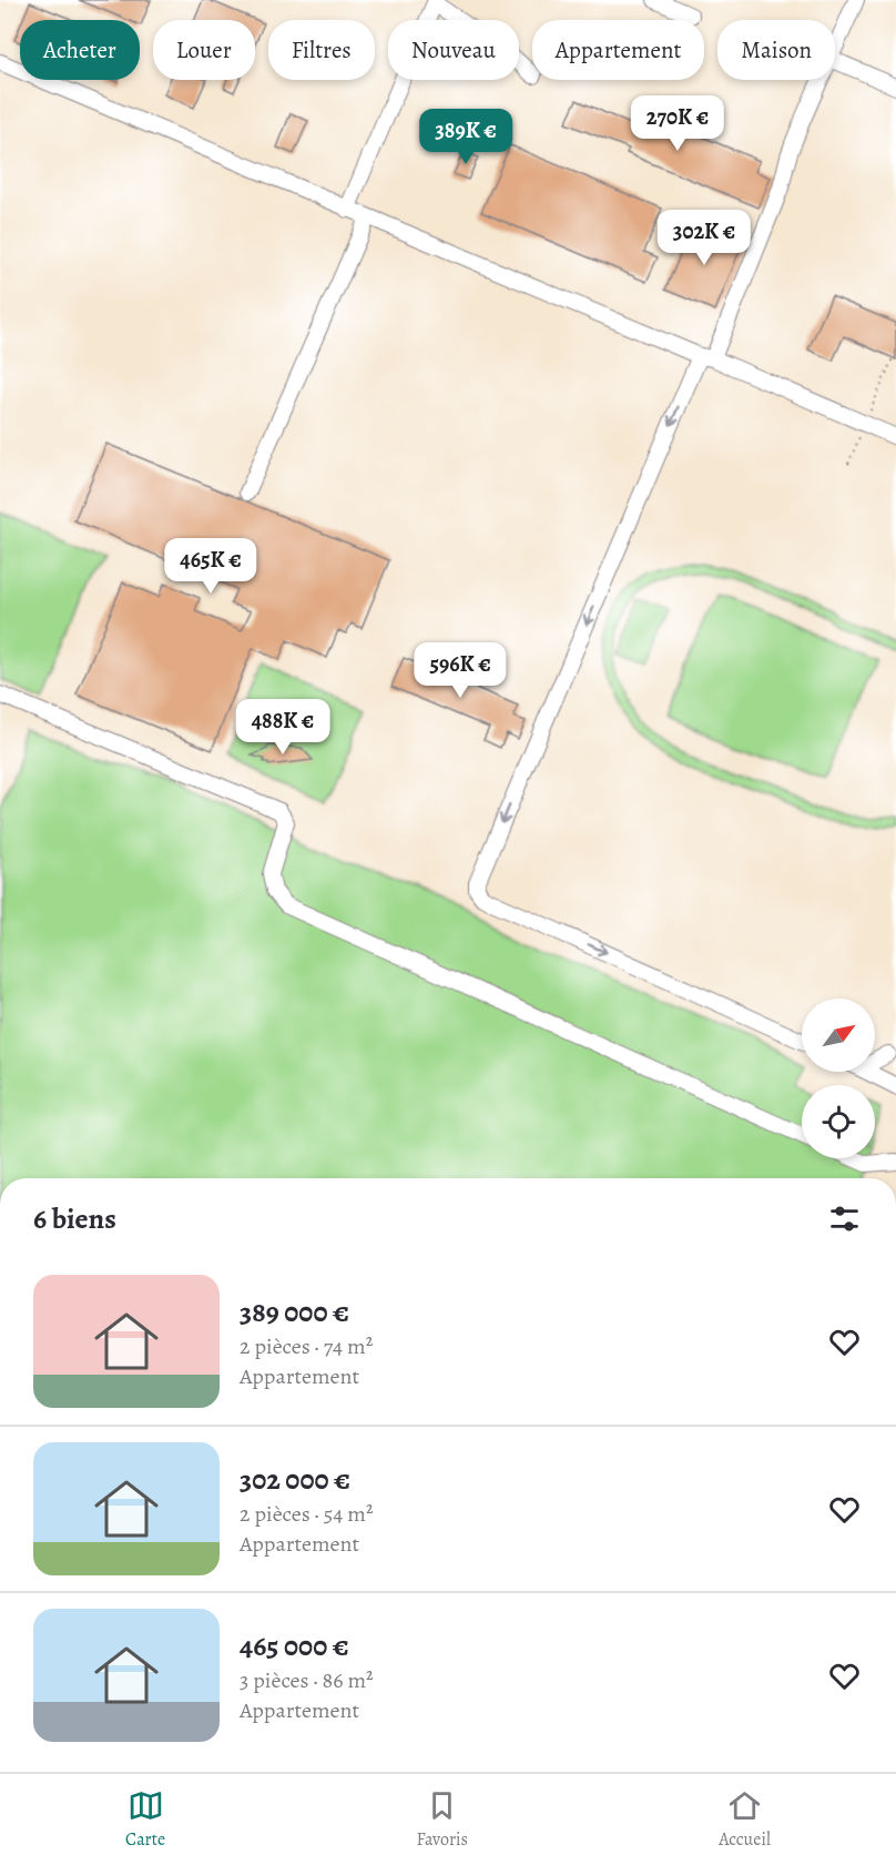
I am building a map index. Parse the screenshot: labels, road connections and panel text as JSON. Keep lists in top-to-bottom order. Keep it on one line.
{"north":"top right","page":{"chip":["Acheter","Louer","Filtres","Nouveau","Appartement","Maison"],"price":["270K €","389K €","302K €","465K €","596K €","488K €"],"heading":"6 biens","list":[{"name":"389 000 €","note":"2 pièces · 74 m² · Appartement"},{"name":"302 000 €","note":"2 pièces · 54 m² · Appartement"},{"name":"465 000 €","note":"3 pièces · 86 m² · Appartement"}],"tabs":["Carte","Favoris","Accueil"]}}
